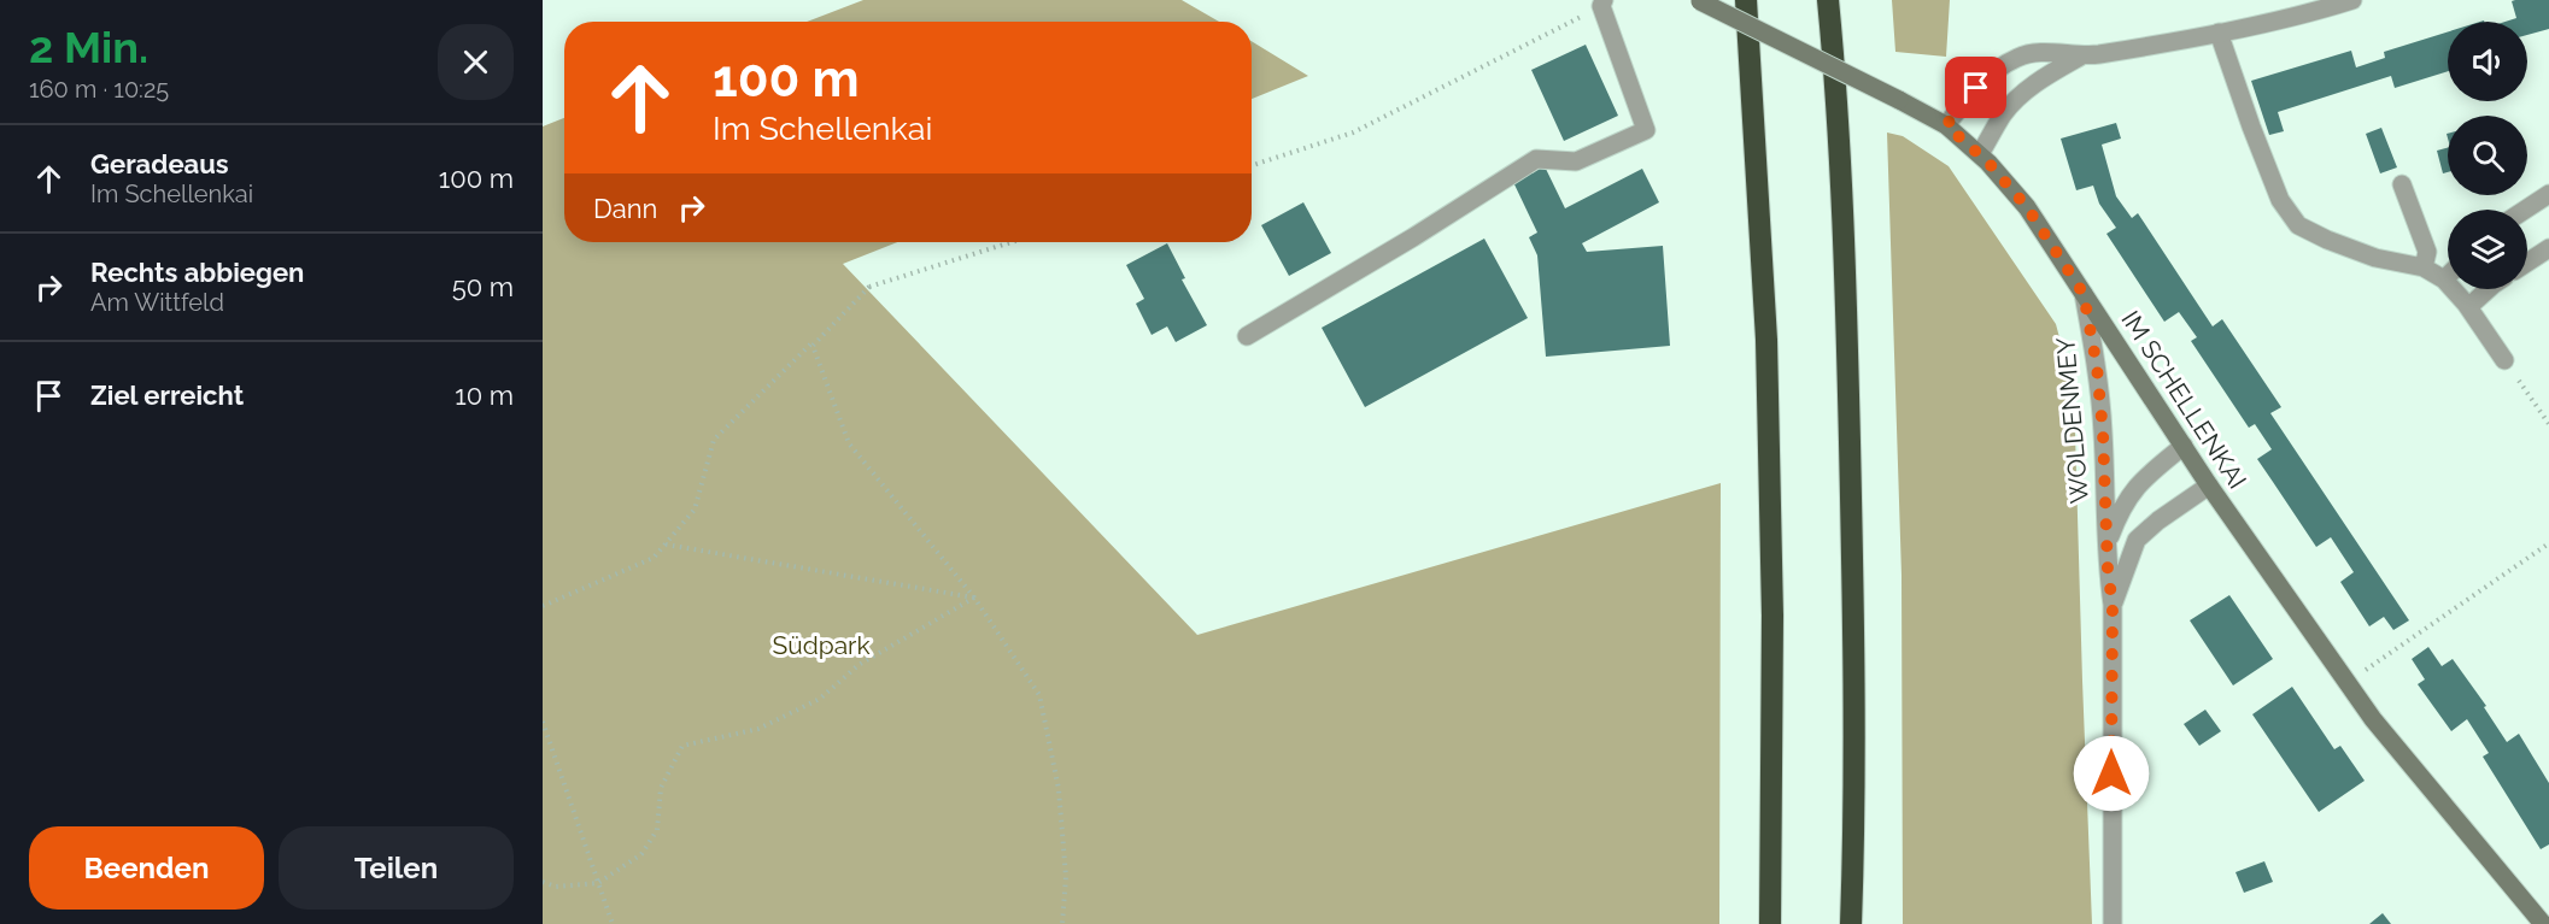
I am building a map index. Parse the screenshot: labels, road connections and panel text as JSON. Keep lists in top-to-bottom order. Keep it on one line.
{"streets":{"street":["IM SCHELLENKAI","WOLDENMEY"]},"crossings":[["IM SCHELLENKAI","WOLDENMEY"]],"parks":["Südpark"],"page":{"heading":["2 Min.","160 m · 10:25"],"turn":["100 m","Im Schellenkai"],"list":[{"name":"Geradeaus","note":"Im Schellenkai","value":"100 m"},{"name":"Rechts abbiegen","note":"Am Wittfeld","value":"50 m"},{"name":"Ziel erreicht","value":"10 m"}],"then":"Dann","buttons":["Beenden","Teilen"]}}
